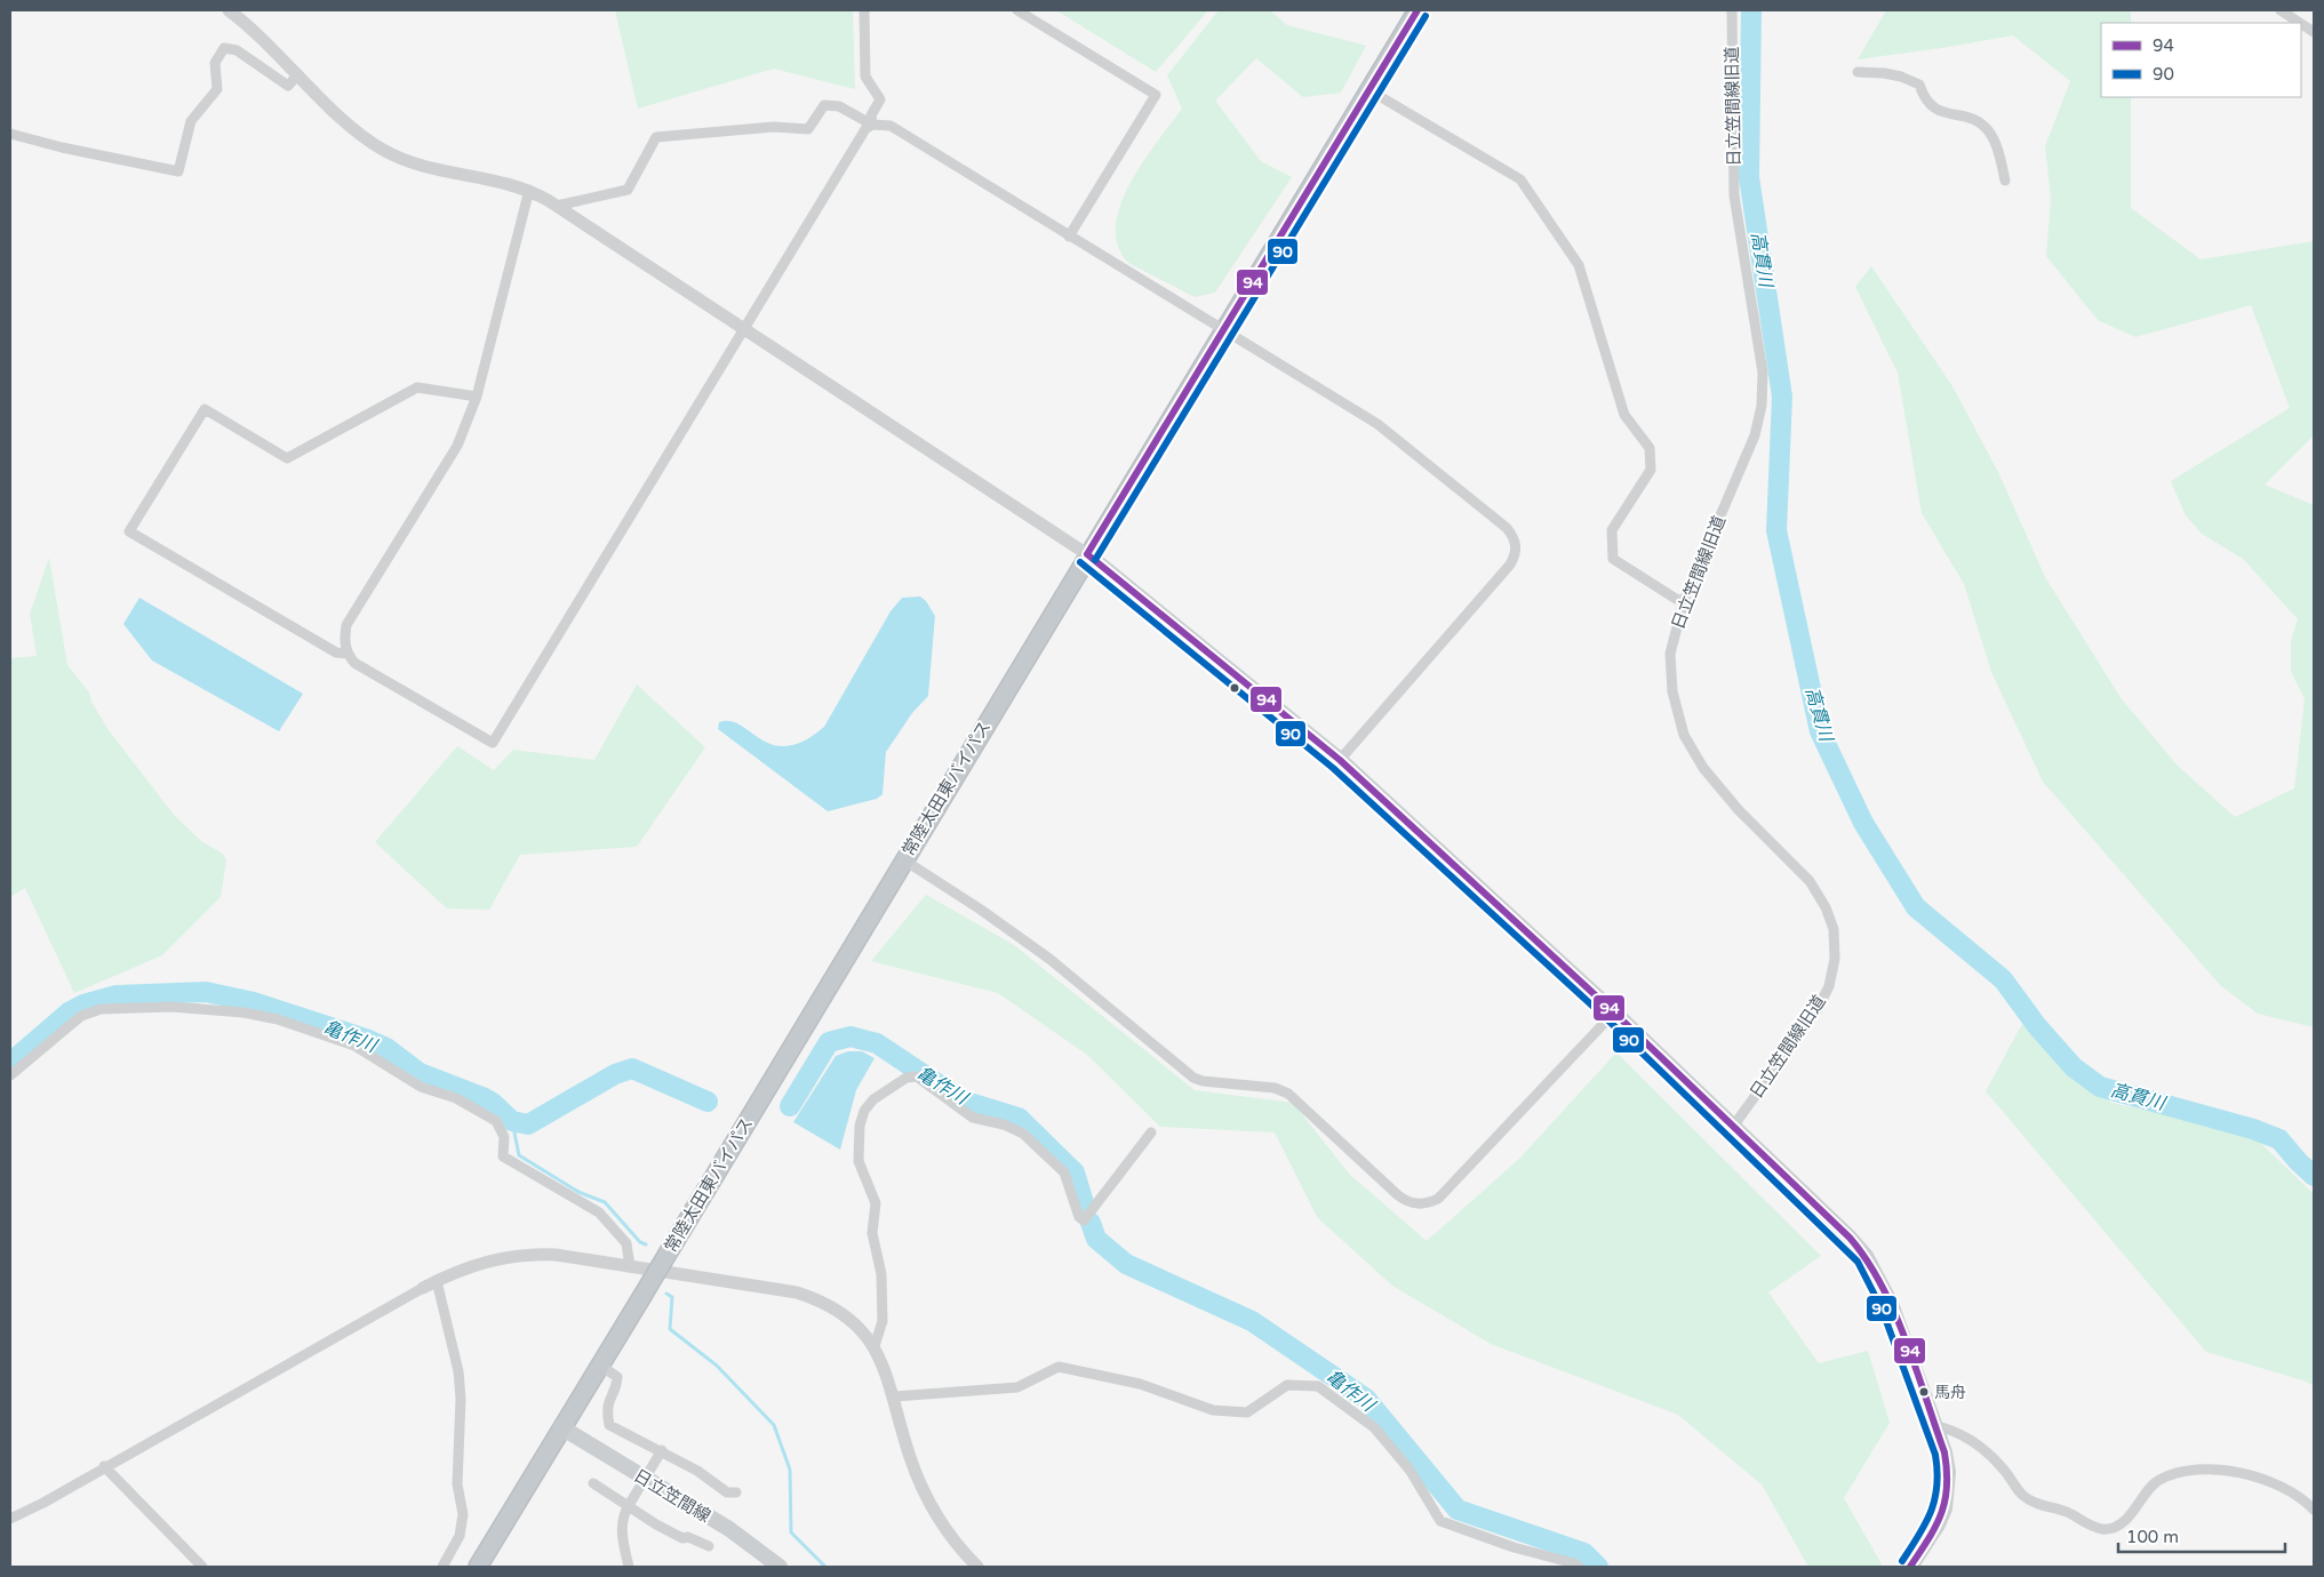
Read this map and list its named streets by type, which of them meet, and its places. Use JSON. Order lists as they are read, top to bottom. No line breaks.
{"streets":{"highway":["常陸太田東バイパス"],"main road":["日立笠間線"],"street":["日立笠間線旧道"]},"crossings":[["常陸太田東バイパス","日立笠間線"]],"water":["高貫川","亀作川"],"places":["馬舟"],"lines":["transit line 94","transit line 90"],"legend":["94","90"],"scale_bar":"100 m"}
